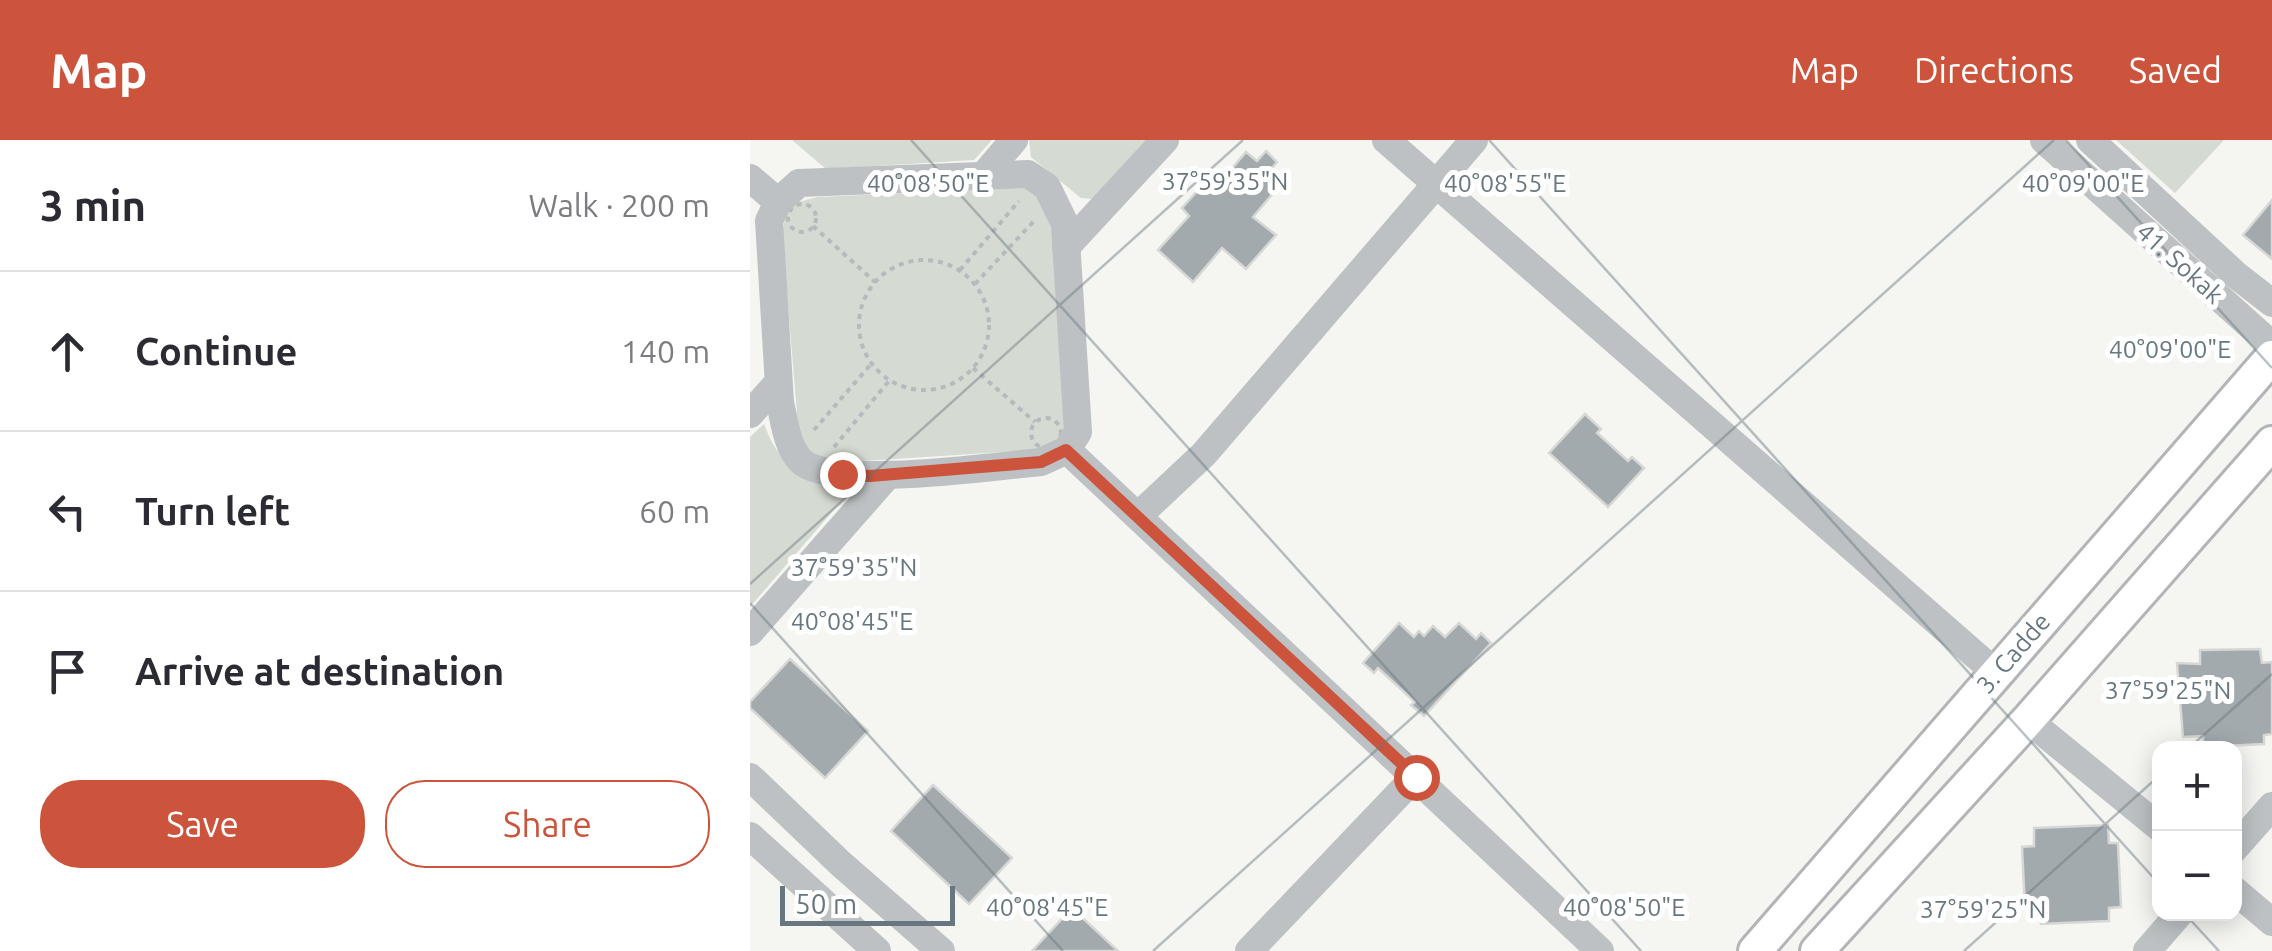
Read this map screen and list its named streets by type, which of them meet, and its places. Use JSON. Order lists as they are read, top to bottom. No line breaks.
{"streets":{"main road":["3. Cadde"],"street":["41. Sokak"]},"scale_bar":"50 m","page":{"header":"Map","nav":["Map","Directions","Saved"],"heading":["3 min","Walk · 200 m"],"list":[["Continue","140 m"],["Turn left","60 m"],"Arrive at destination"],"map_buttons":["+","−"],"buttons":["Save","Share"],"scale":"50 m"},"coordinates":["37°59'35\"N","40°08'50\"E","40°09'00\"E","40°08'55\"E","40°08'45\"E","37°59'25\"N"]}
